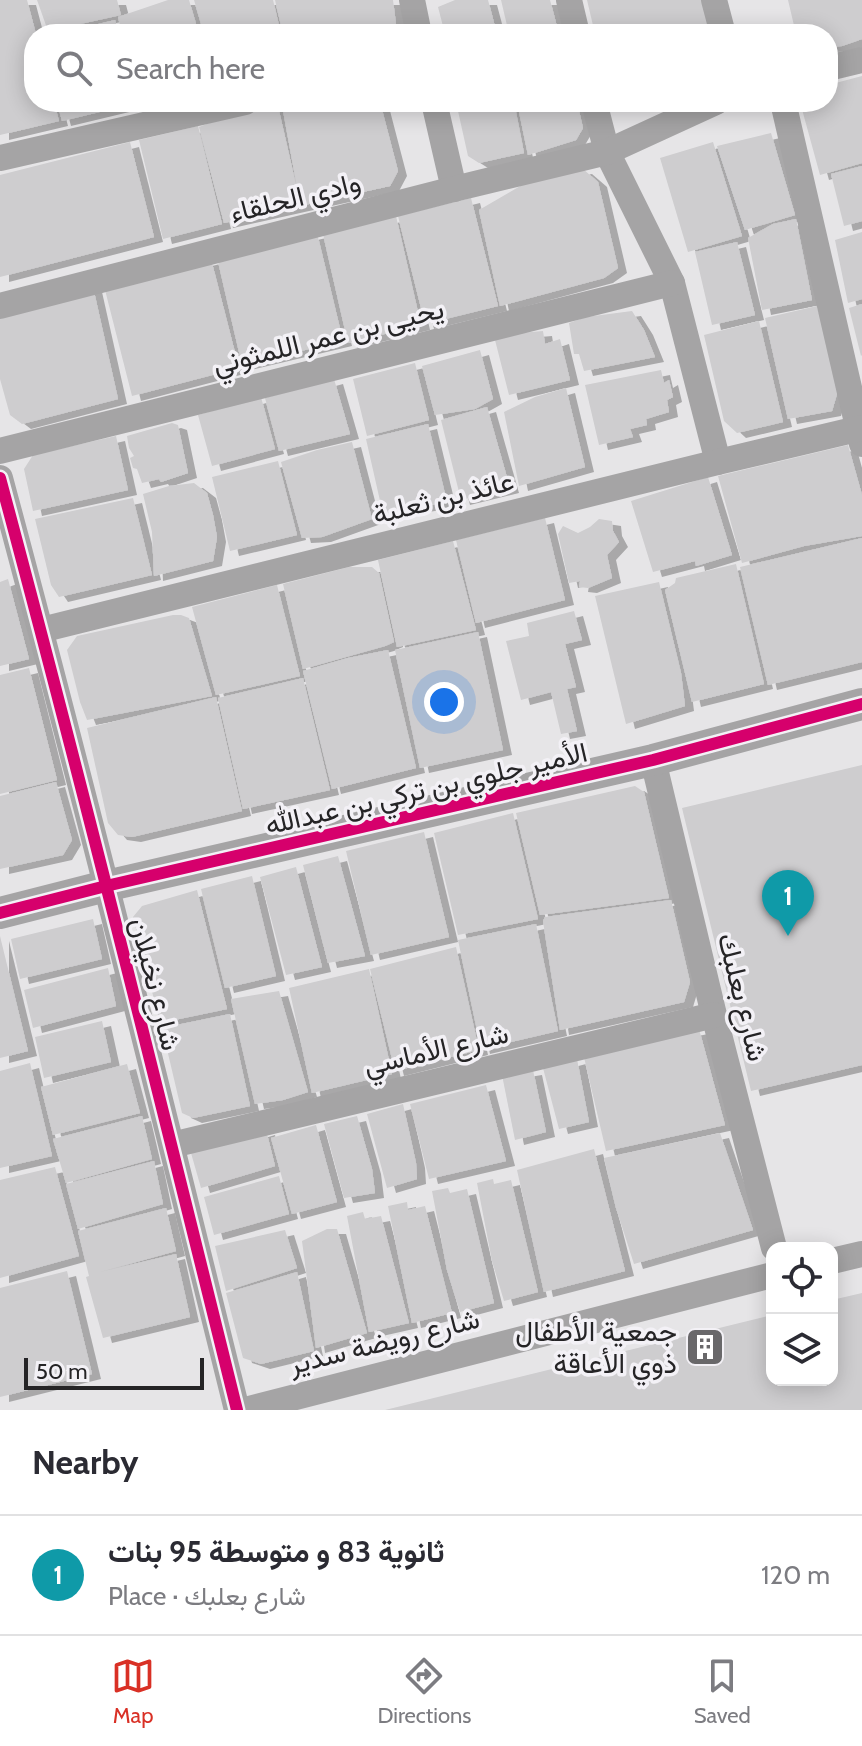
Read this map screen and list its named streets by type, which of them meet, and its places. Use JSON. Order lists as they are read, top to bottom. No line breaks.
{"streets":{"street":["وادي الحلقاء","يحيى بن عمر اللمثوني","عائذ بن ثعلبة","الأمير جلوي بن تركي بن عبدالله","شارع نخيلان","شارع بعلبك","شارع الأماسي","شارع رويضة سدير"]},"crossings":[["عائذ بن ثعلبة","شارع نخيلان"],["الأمير جلوي بن تركي بن عبدالله","شارع نخيلان"],["الأمير جلوي بن تركي بن عبدالله","شارع بعلبك"],["شارع نخيلان","شارع الأماسي"],["شارع بعلبك","شارع الأماسي"]],"places":{"building":["جمعية الأطفال ذوي الأعاقة"]},"scale_bar":"50 m","page":{"search":"Search here","pins":"1","scale":"50 m","heading":"Nearby","list":[{"mark":"1","name":"ثانوية 83 و متوسطة 95 بنات","note":"Place · شارع بعلبك","value":"120 m"}],"nav":["Map","Directions","Saved"]}}
